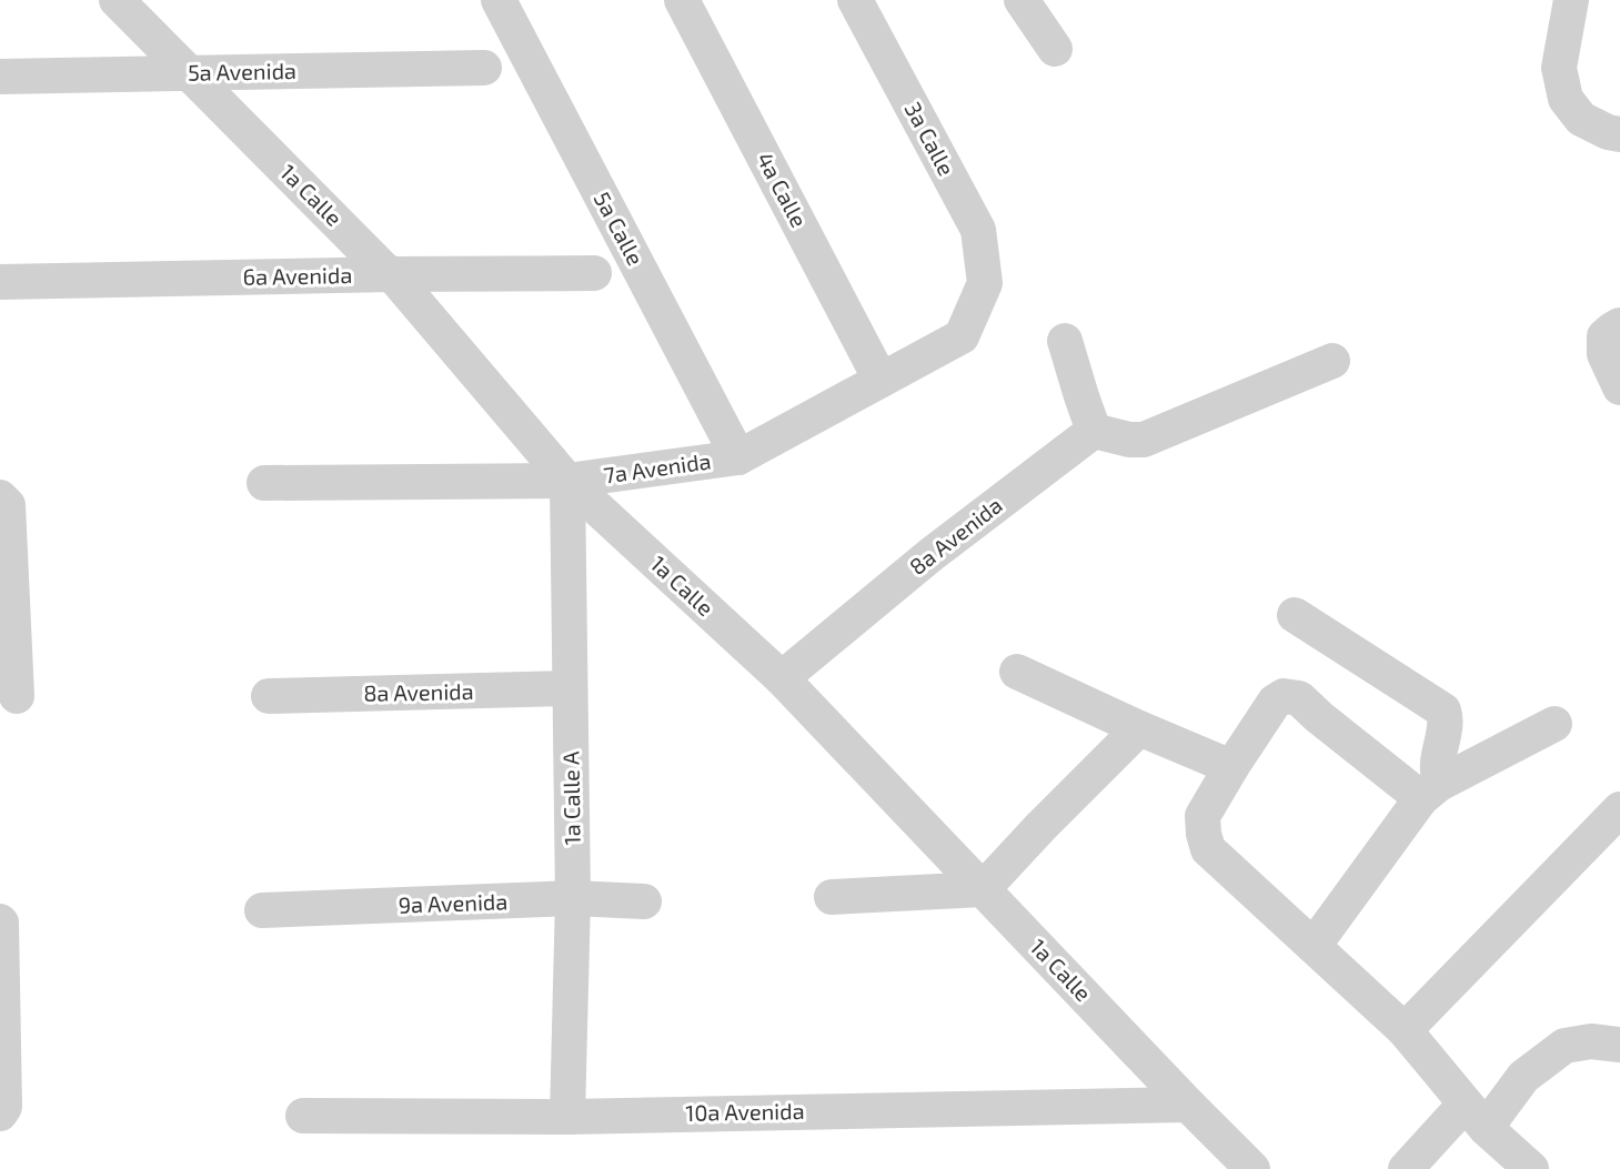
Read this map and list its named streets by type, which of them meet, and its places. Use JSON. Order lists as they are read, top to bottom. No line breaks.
{"streets":{"street":["5a Avenida","3a Calle","4a Calle","1a Calle","5a Calle","6a Avenida","7a Avenida","8a Avenida","1a Calle A","9a Avenida","10a Avenida"]},"crossings":[["5a Avenida","1a Calle"],["3a Calle","7a Avenida"],["4a Calle","7a Avenida"],["1a Calle","6a Avenida"],["1a Calle","7a Avenida"],["1a Calle","8a Avenida"],["1a Calle","1a Calle A"],["1a Calle","10a Avenida"],["5a Calle","7a Avenida"],["7a Avenida","1a Calle A"],["8a Avenida","1a Calle A"],["1a Calle A","9a Avenida"],["1a Calle A","10a Avenida"]]}
